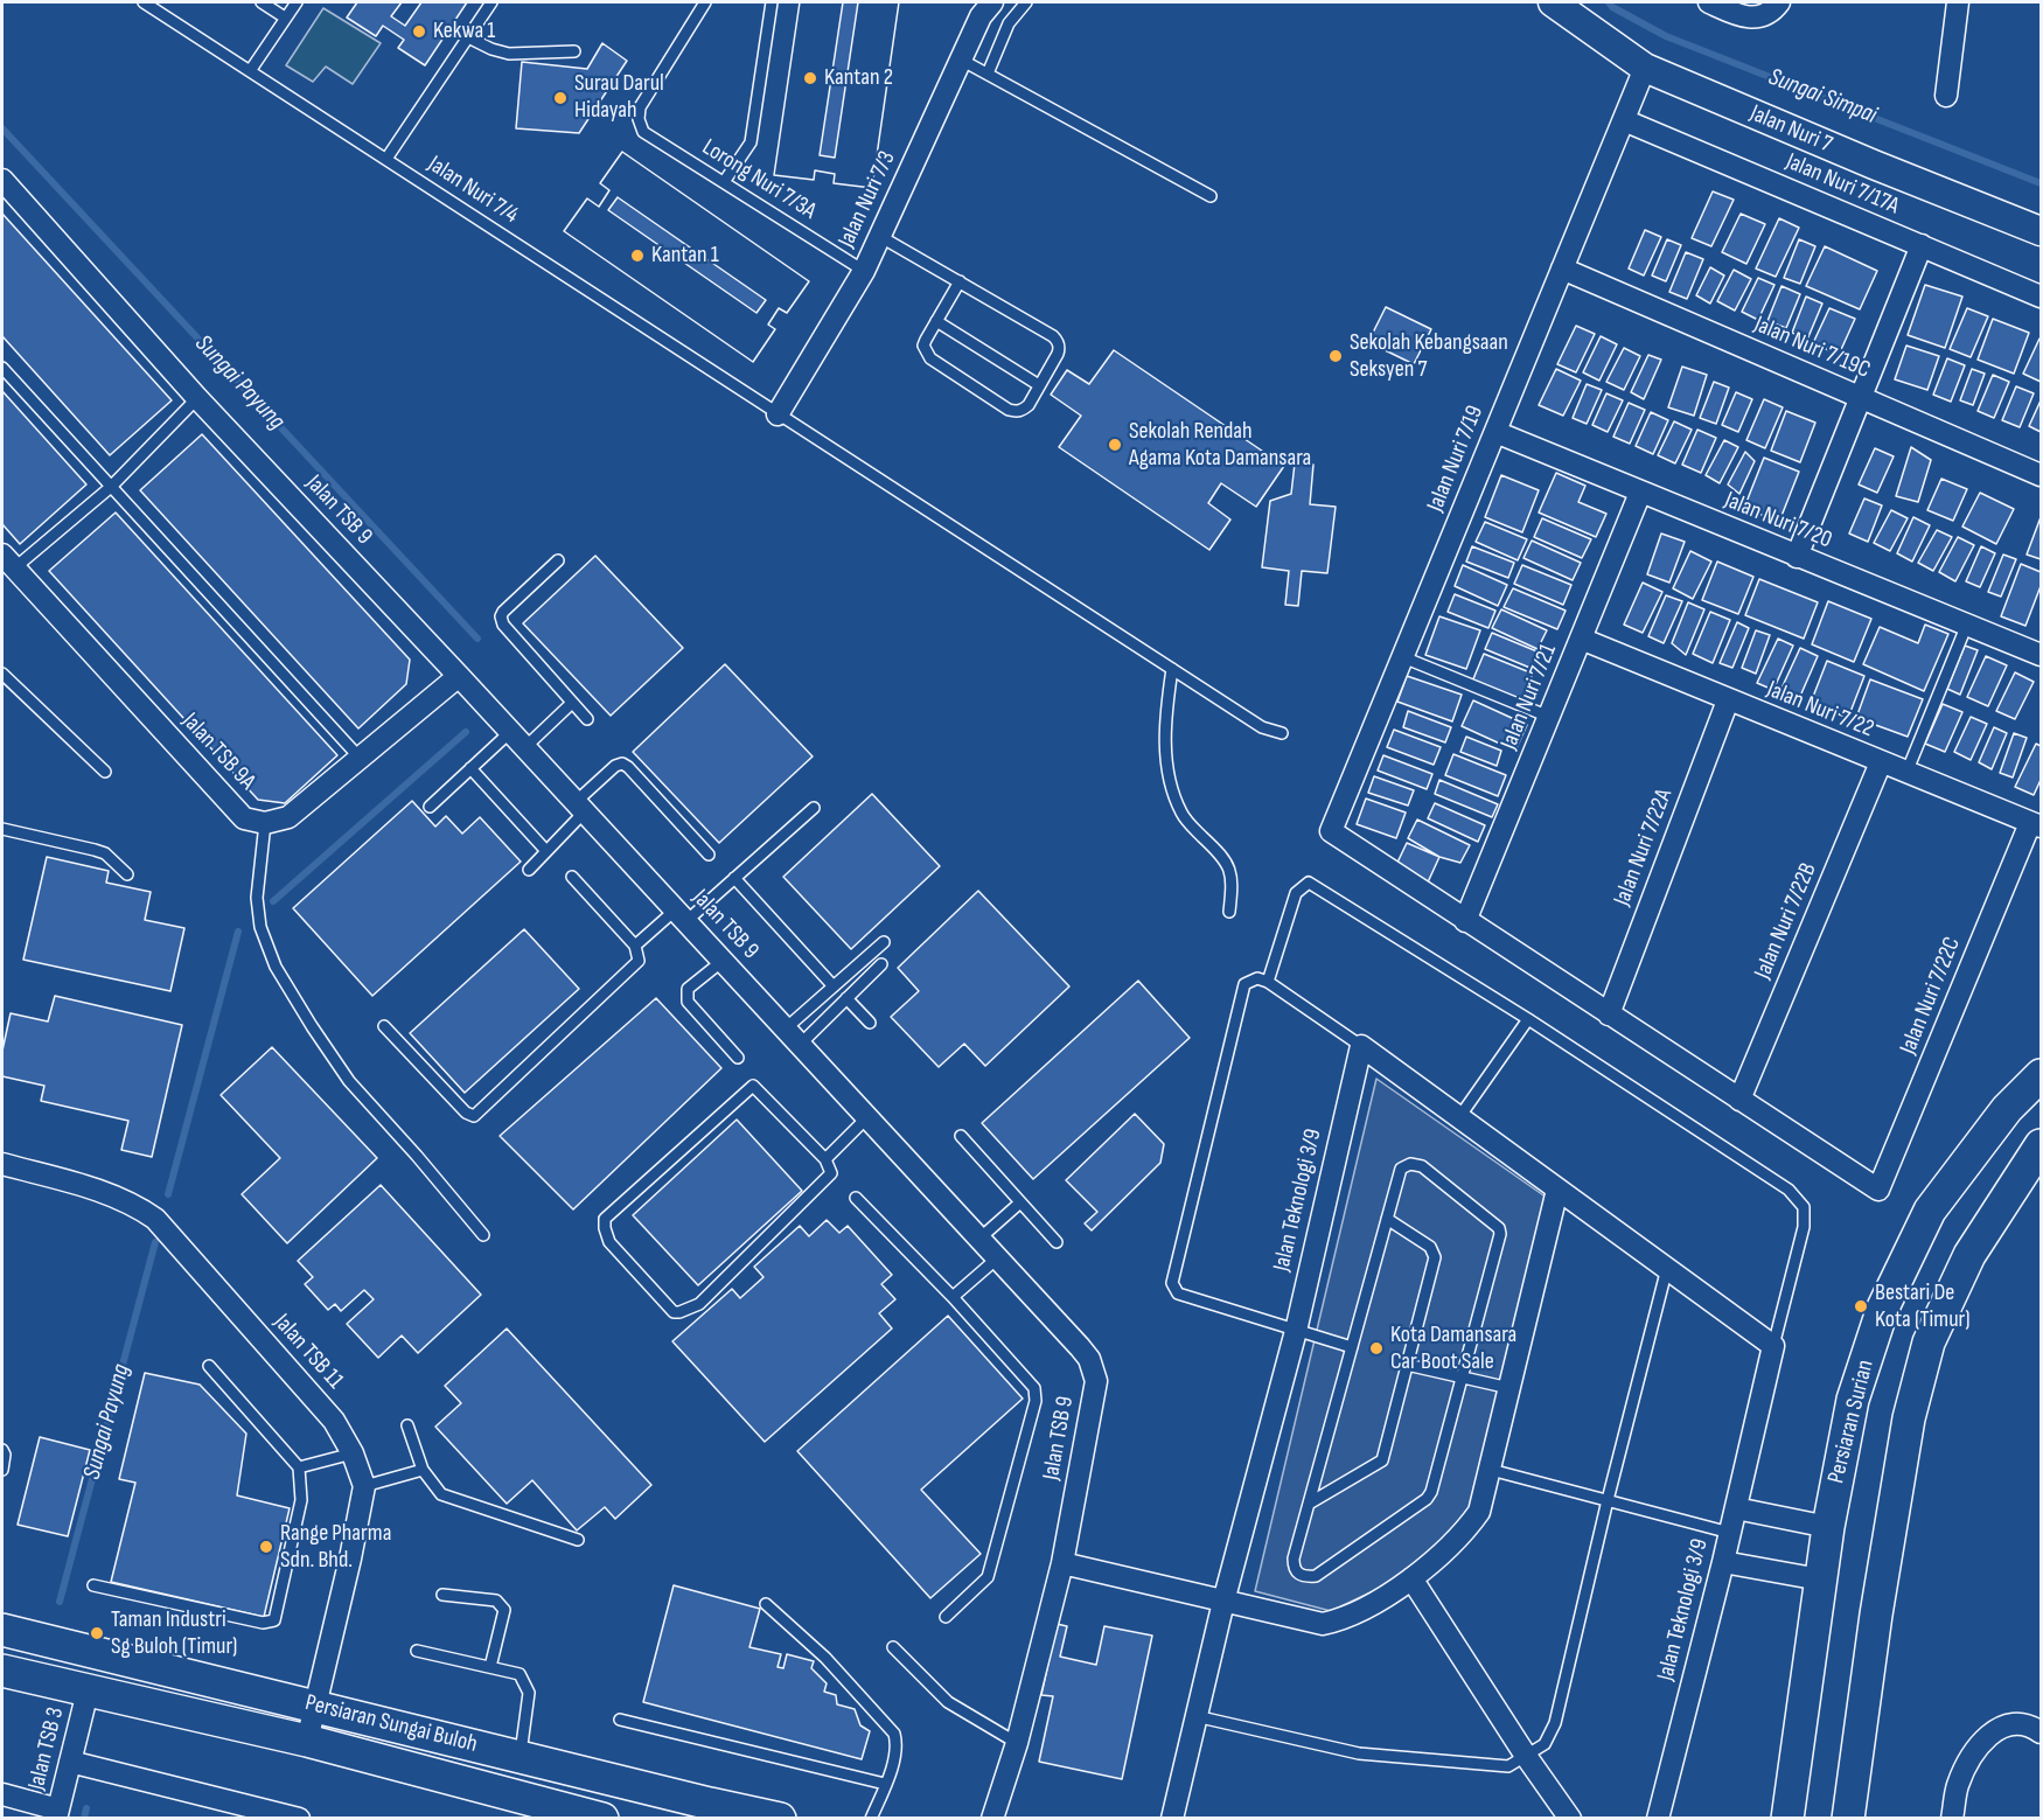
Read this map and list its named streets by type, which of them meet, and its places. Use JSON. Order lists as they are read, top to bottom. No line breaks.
{"streets":{"main road":["Persiaran Surian","Persiaran Sungai Buloh"],"street":["Jalan Nuri 7","Jalan Nuri 7/17A","Jalan Nuri 7/3","Jalan Nuri 7/19C","Jalan Nuri 7/19","Jalan TSB 9","Jalan Nuri 7/20","Jalan Nuri 7/21","Jalan Nuri 7/22","Jalan TSB 9A","Jalan Nuri 7/22A","Jalan Nuri 7/22B","Jalan Nuri 7/22C","Jalan Teknologi 3/9","Jalan TSB 11","Jalan TSB 3"],"lane":["Lorong Nuri 7/3A","Jalan Nuri 7/4"]},"crossings":[["Jalan Nuri 7","Jalan Nuri 7/19"],["Lorong Nuri 7/3A","Jalan Nuri 7/3"],["Jalan Nuri 7/17A","Jalan Nuri 7/19"],["Jalan Nuri 7/4","Jalan Nuri 7/3"],["Jalan Nuri 7/19C","Jalan Nuri 7/19"],["Jalan Nuri 7/19","Jalan Nuri 7/20"],["Jalan Nuri 7/19","Jalan Nuri 7/21"],["Jalan Nuri 7/20","Jalan Nuri 7/21"],["Jalan Nuri 7/21","Jalan Nuri 7/22"],["Jalan Nuri 7/22","Jalan Nuri 7/22A"],["Jalan Nuri 7/22","Jalan Nuri 7/22B"],["Jalan Nuri 7/22","Jalan Nuri 7/22C"],["Jalan Nuri 7/22B","Jalan Nuri 7/22C"],["Persiaran Sungai Buloh","Jalan TSB 3"]],"water":["Sungai Simpai","Sungai Payung"],"places":["Kekwa 1","Kantan 2","Surau Darul Hidayah","Kantan 1","Sekolah Kebangsaan Seksyen 7","Sekolah Rendah Agama Kota Damansara","Bestari De Kota (Timur)","Kota Damansara Car Boot Sale","Range Pharma Sdn. Bhd.","Taman Industri Sg Buloh (Timur)"]}
